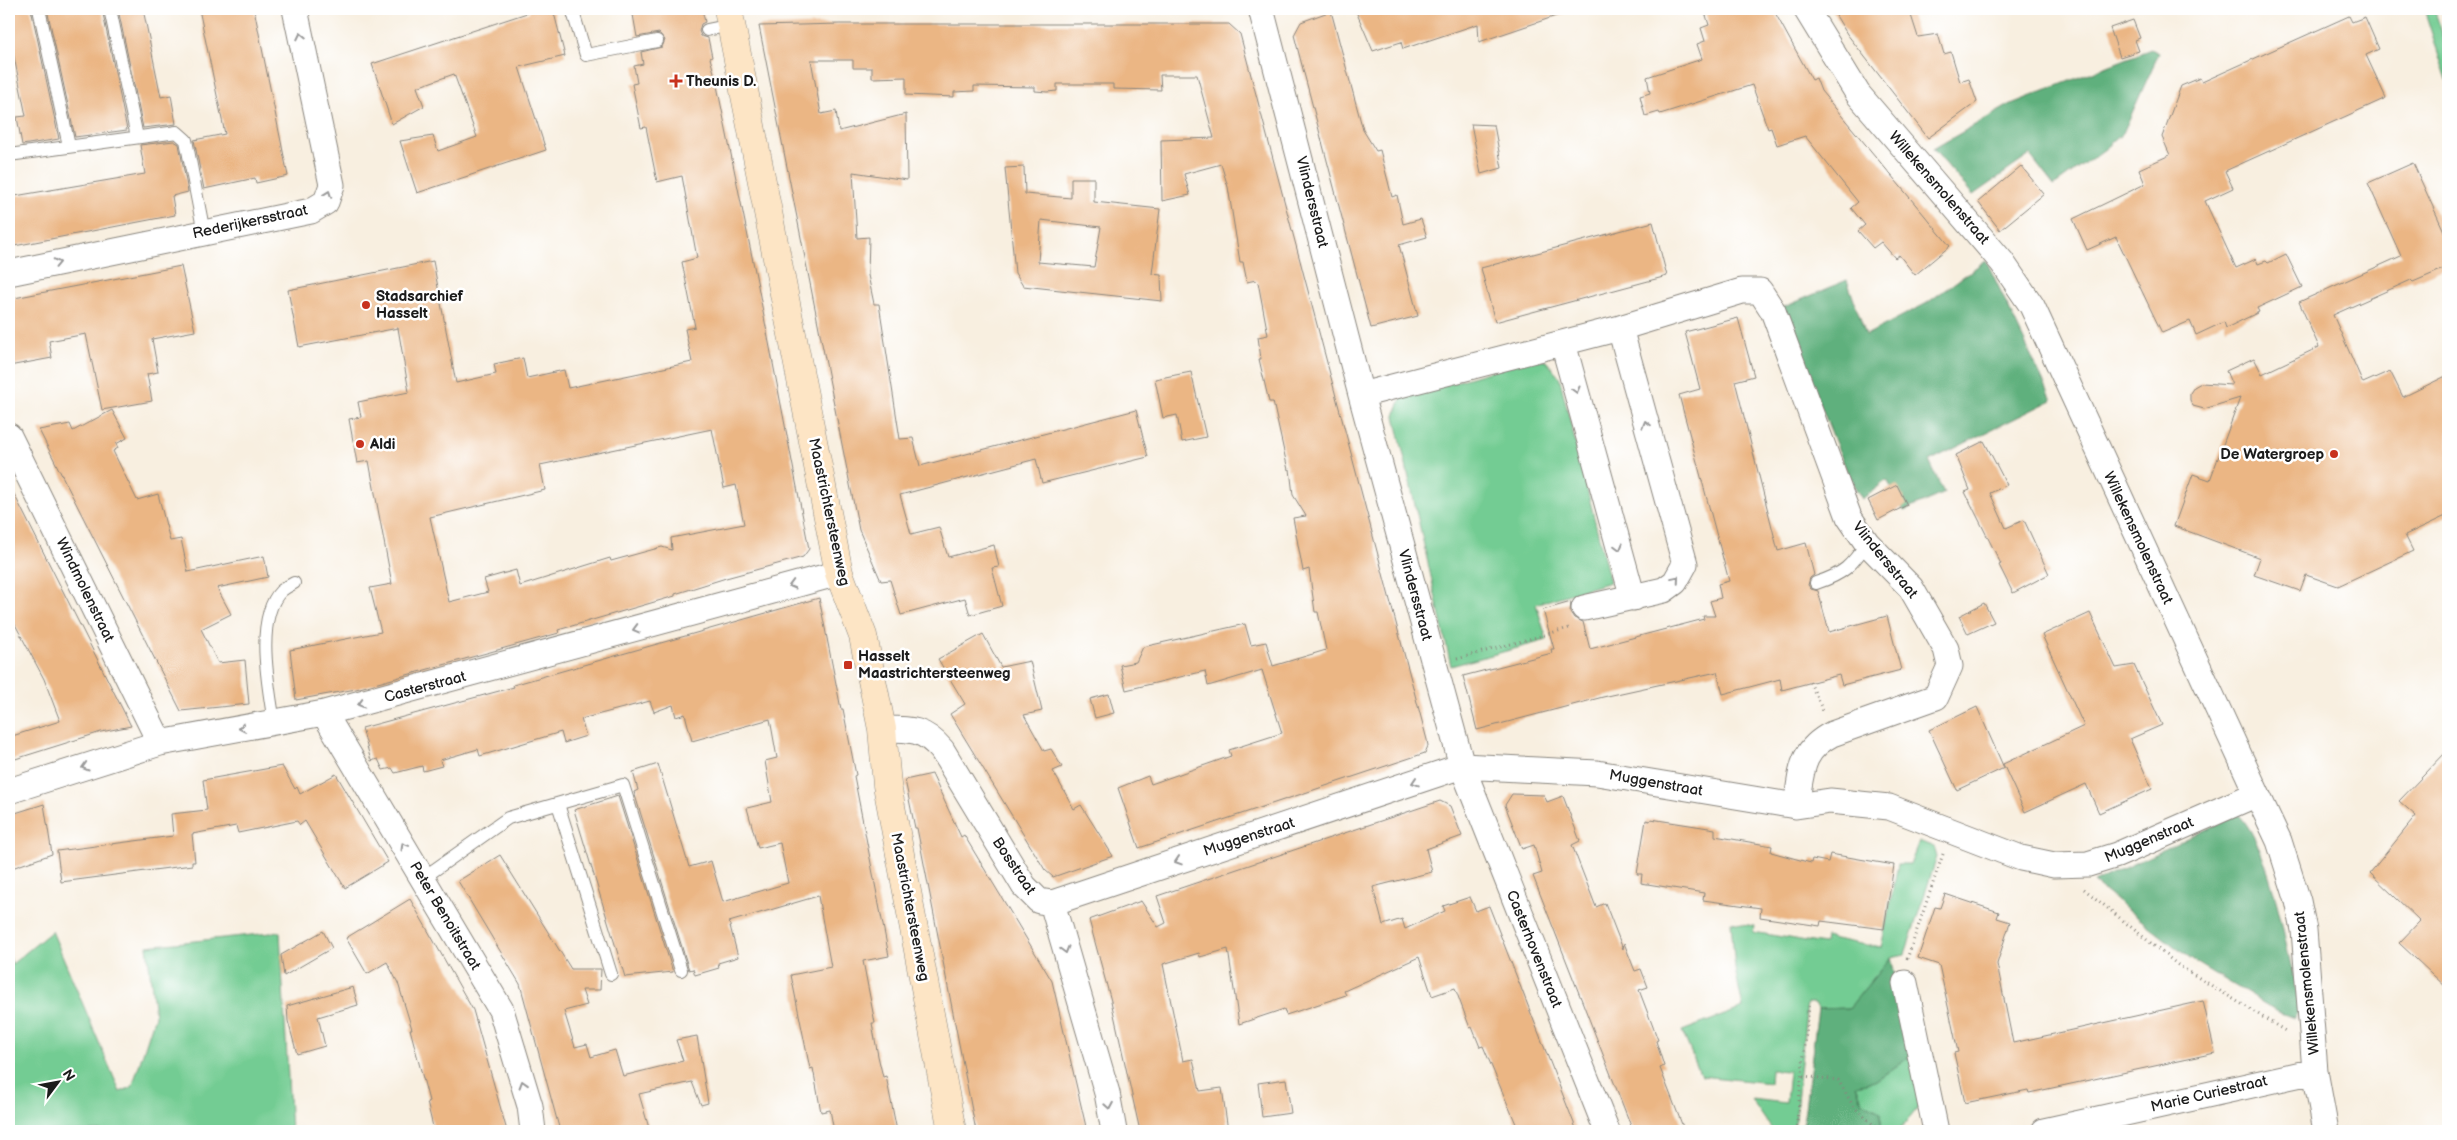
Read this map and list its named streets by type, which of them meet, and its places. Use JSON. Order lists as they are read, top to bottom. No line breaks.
{"streets":{"main road":["Maastrichtersteenweg"],"street":["Willekensmolenstraat","Vlindersstraat","Rederijkersstraat","Windmolenstraat","Casterstraat","Muggenstraat","Bosstraat","Peter Benoitstraat","Casterhovenstraat","Marie Curiestraat"]},"crossings":[["Willekensmolenstraat","Muggenstraat"],["Willekensmolenstraat","Marie Curiestraat"],["Vlindersstraat","Muggenstraat"],["Vlindersstraat","Casterhovenstraat"],["Maastrichtersteenweg","Casterstraat"],["Maastrichtersteenweg","Bosstraat"],["Windmolenstraat","Casterstraat"],["Casterstraat","Peter Benoitstraat"],["Muggenstraat","Bosstraat"],["Muggenstraat","Casterhovenstraat"]],"one_way":["Casterstraat","Bosstraat","Peter Benoitstraat"],"places":{"health":["Theunis D."],"other":["Stadsarchief Hasselt","Aldi","De Watergroep"],"transit":["Hasselt Maastrichtersteenweg"]},"north":"top right"}
